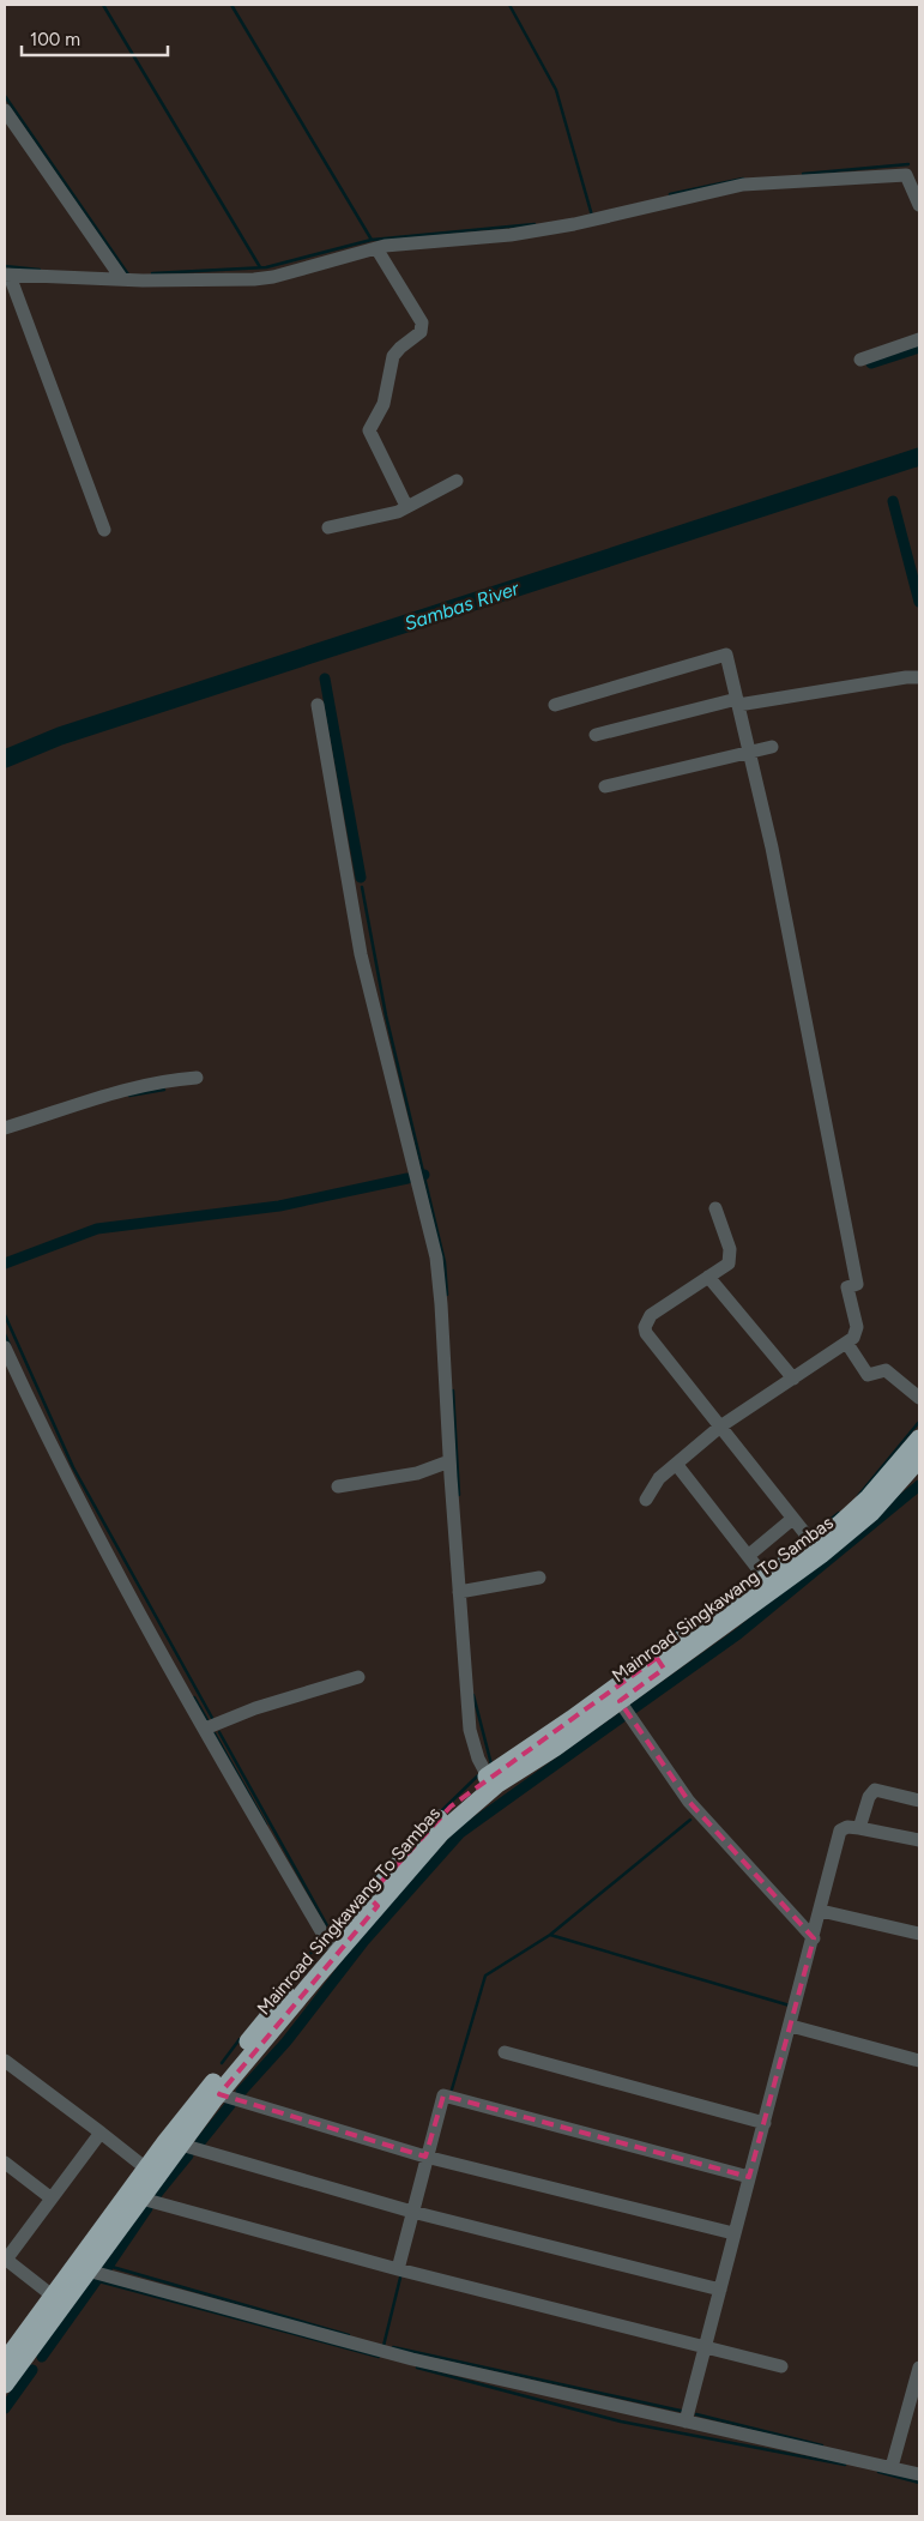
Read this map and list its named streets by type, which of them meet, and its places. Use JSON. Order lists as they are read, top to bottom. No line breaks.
{"streets":{"highway":["Mainroad Singkawang To Sambas"]},"water":["Sambas River"],"scale_bar":"100 m"}
